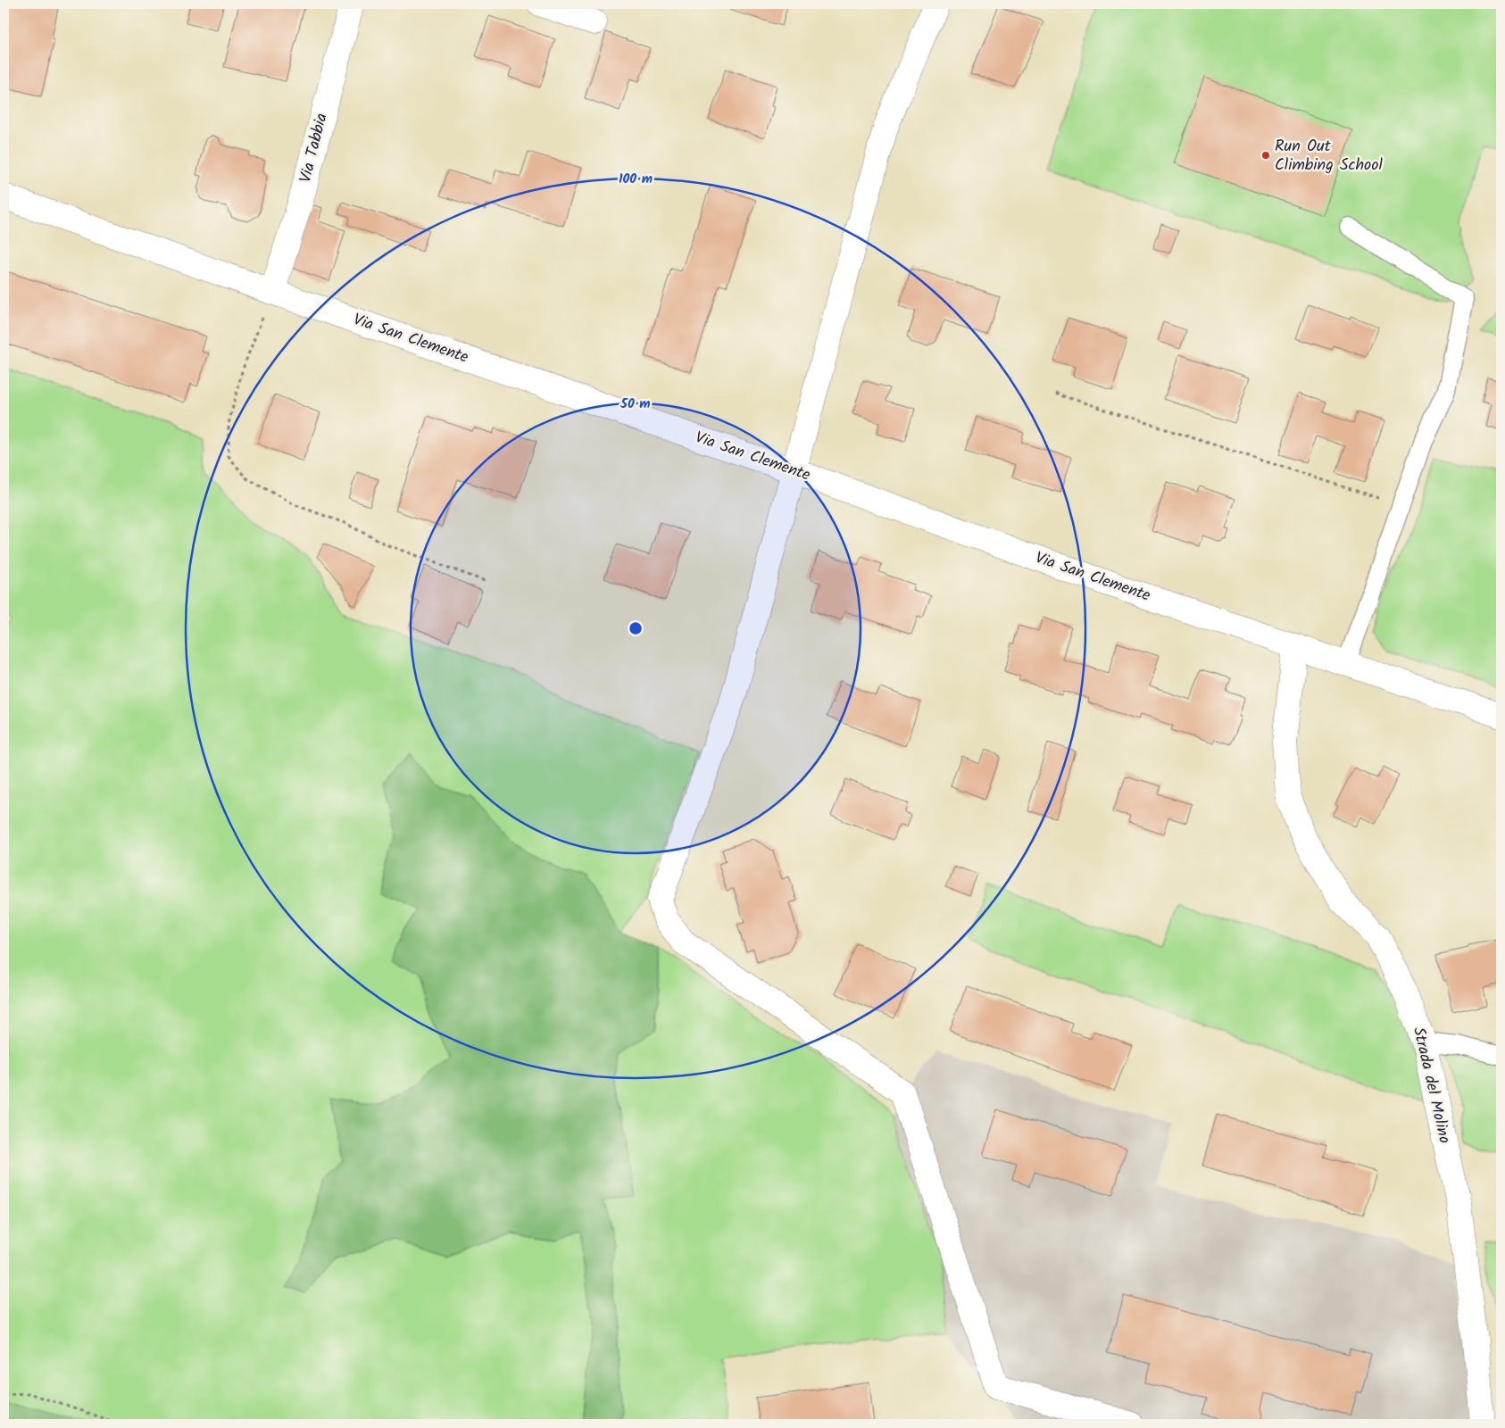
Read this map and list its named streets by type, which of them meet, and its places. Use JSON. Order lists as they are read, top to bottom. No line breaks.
{"streets":{"street":["Via Tabbia","Via San Clemente","Strada del Molino"]},"crossings":[["Via Tabbia","Via San Clemente"],["Via San Clemente","Strada del Molino"]],"places":["Run Out Climbing School"],"rings":["100 m","50 m"]}
